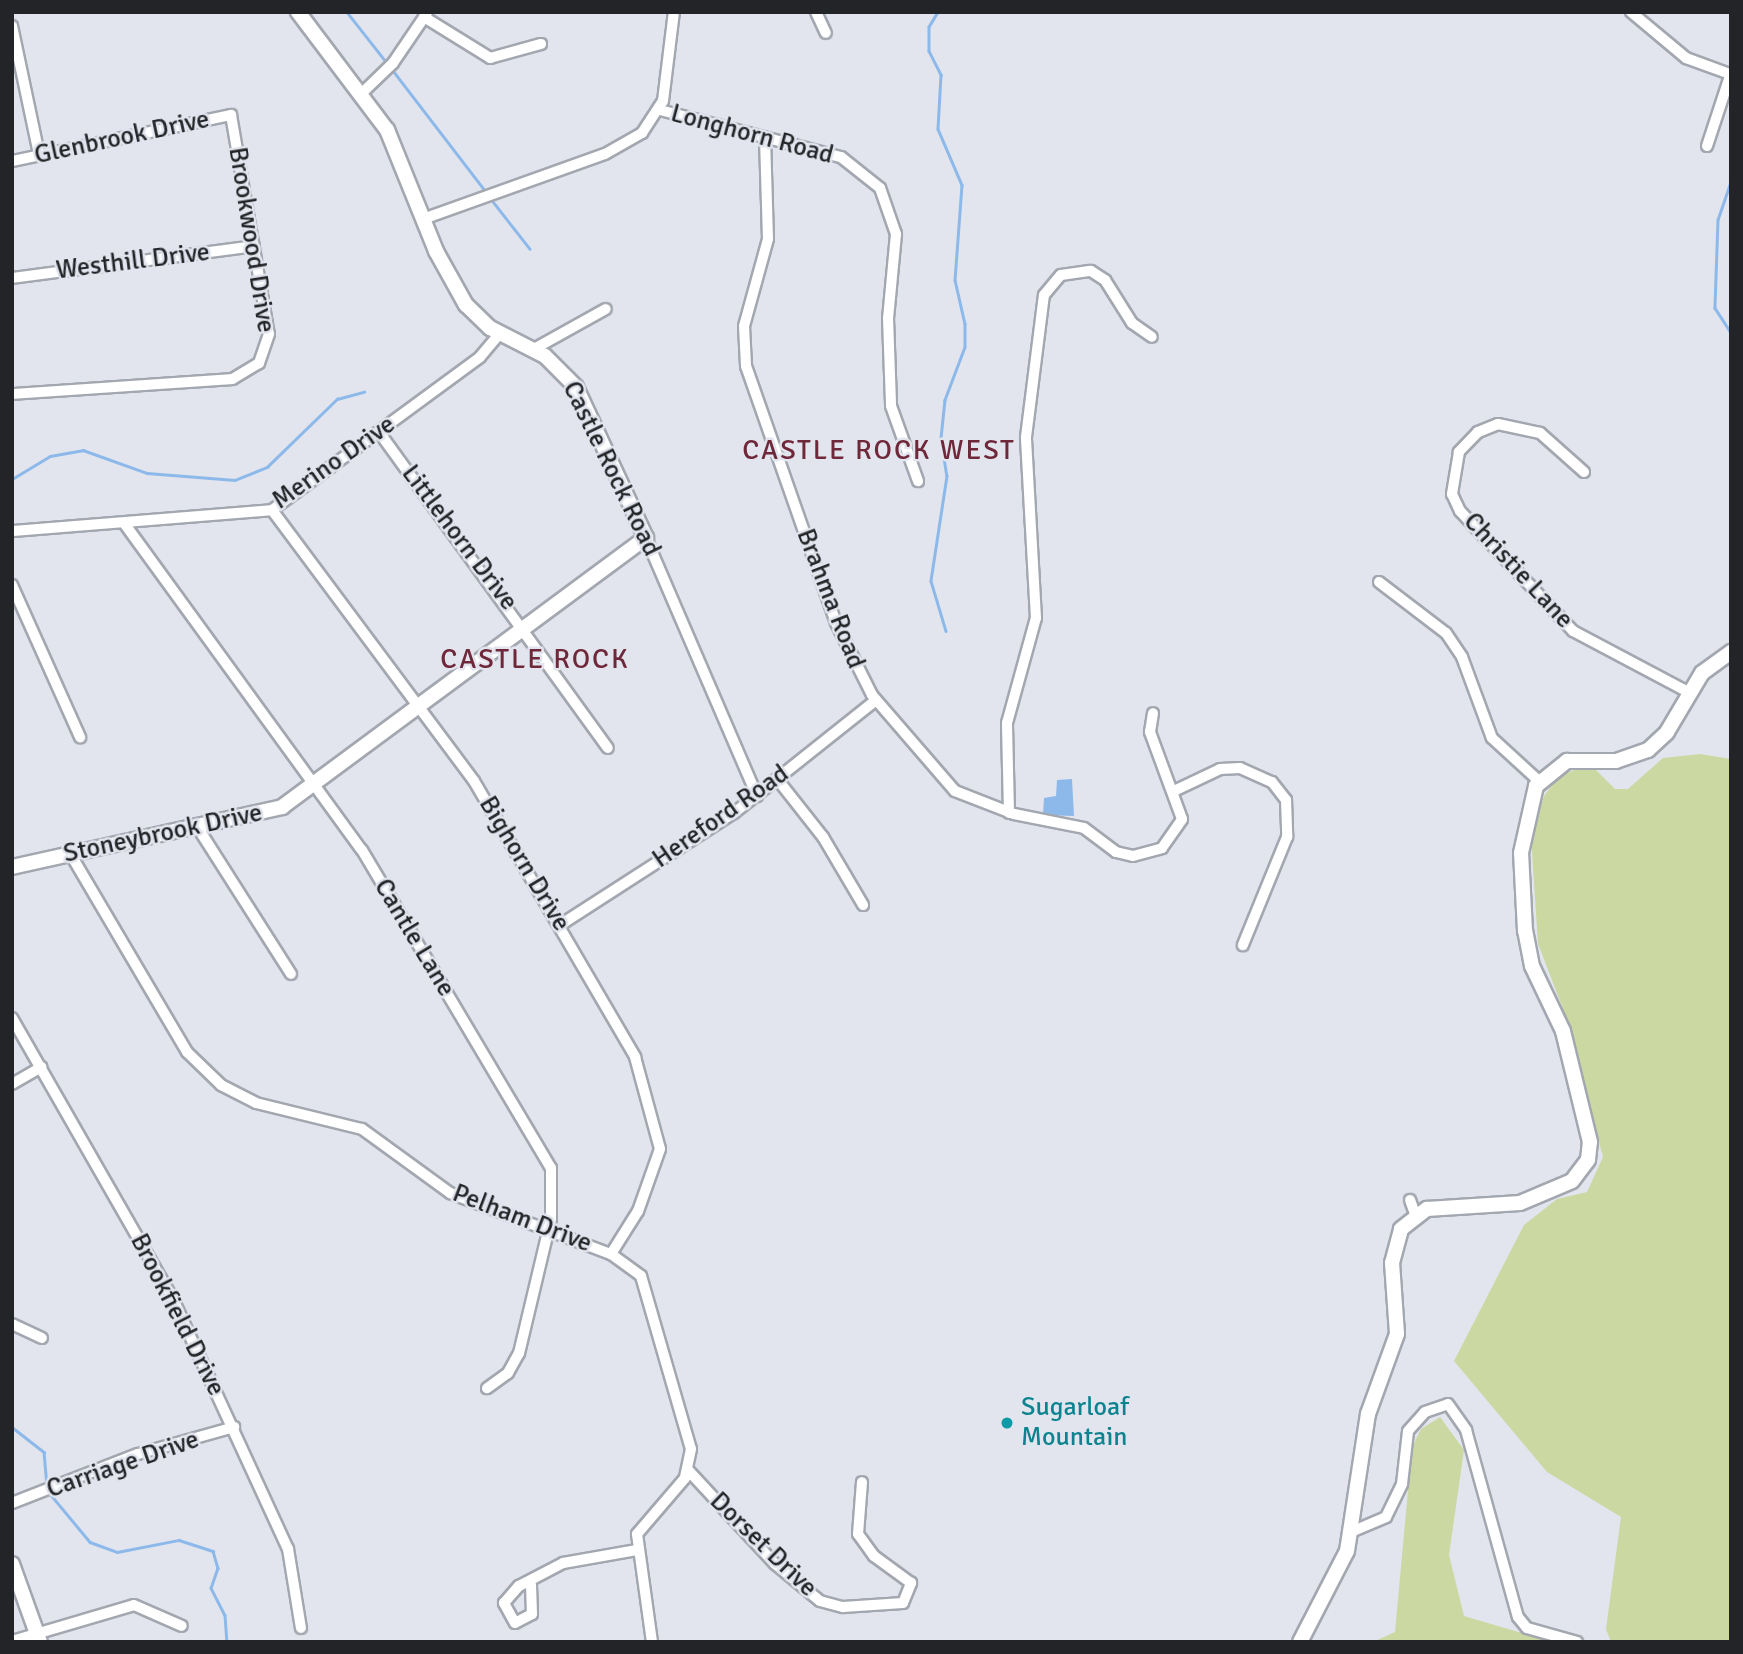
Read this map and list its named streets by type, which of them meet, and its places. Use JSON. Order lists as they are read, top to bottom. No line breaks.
{"streets":{"street":["Longhorn Road","Glenbrook Drive","Brookwood Drive","Westhill Drive","Merino Drive","Castle Rock Road","Littlehorn Drive","Christie Lane","Brahma Road","Hereford Road","Stoneybrook Drive","Bighorn Drive","Cantle Lane","Pelham Drive","Brookfield Drive","Carriage Drive","Dorset Drive"]},"crossings":[["Longhorn Road","Castle Rock Road"],["Longhorn Road","Brahma Road"],["Glenbrook Drive","Brookwood Drive"],["Brookwood Drive","Westhill Drive"],["Merino Drive","Castle Rock Road"],["Merino Drive","Littlehorn Drive"],["Merino Drive","Bighorn Drive"],["Merino Drive","Cantle Lane"],["Castle Rock Road","Hereford Road"],["Castle Rock Road","Stoneybrook Drive"],["Littlehorn Drive","Stoneybrook Drive"],["Brahma Road","Hereford Road"],["Hereford Road","Bighorn Drive"],["Stoneybrook Drive","Bighorn Drive"],["Stoneybrook Drive","Cantle Lane"],["Stoneybrook Drive","Pelham Drive"],["Bighorn Drive","Pelham Drive"],["Cantle Lane","Pelham Drive"],["Pelham Drive","Dorset Drive"],["Brookfield Drive","Carriage Drive"]],"districts":["CASTLE ROCK WEST","CASTLE ROCK"],"places":["Sugarloaf Mountain"]}
